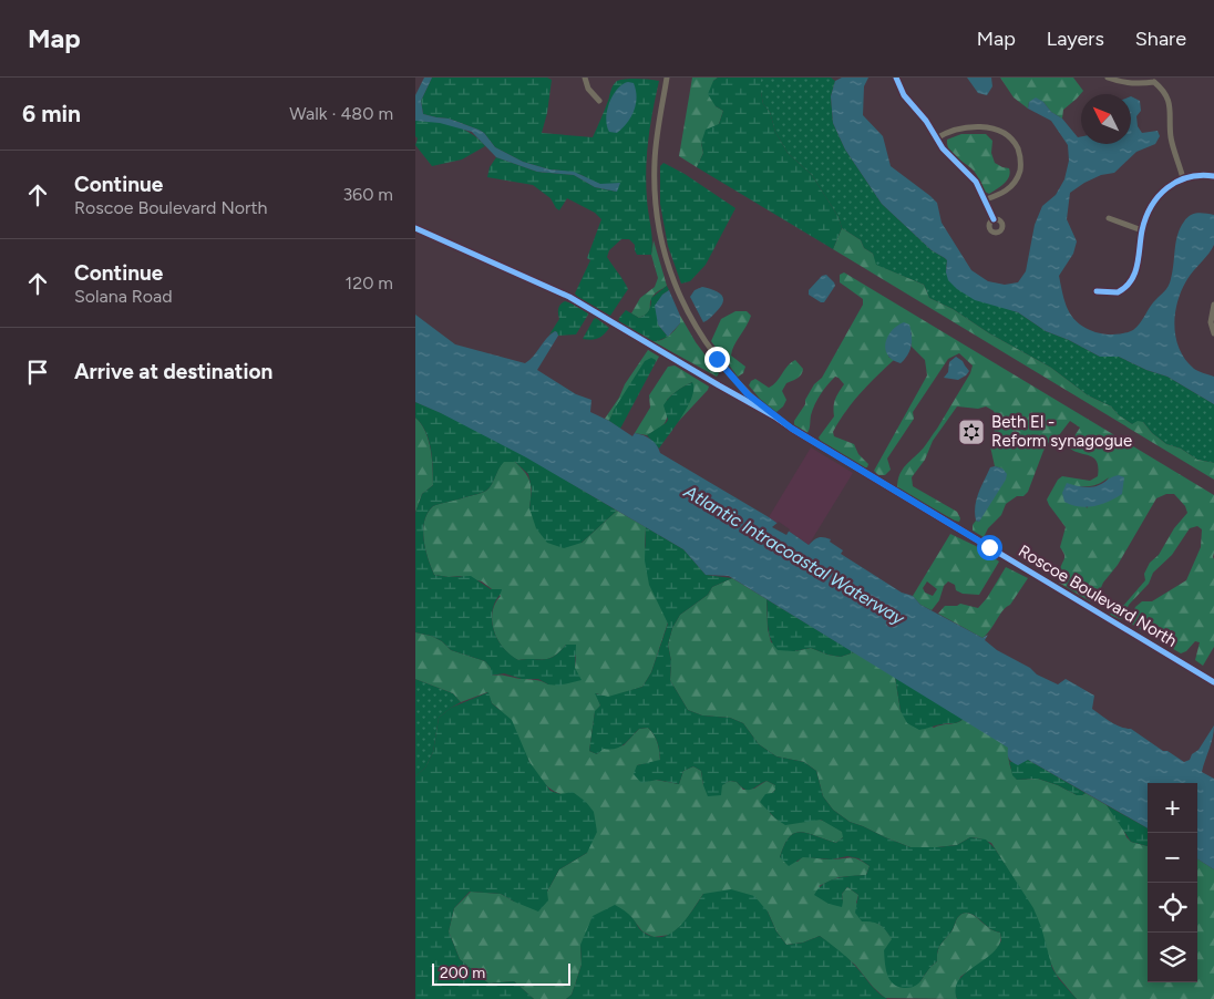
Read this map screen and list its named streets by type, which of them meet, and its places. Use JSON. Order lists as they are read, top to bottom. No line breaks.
{"streets":{"street":["Roscoe Boulevard North"]},"water":["Atlantic Intracoastal Waterway"],"places":{"synagogue":["Beth El - Reform synagogue"]},"scale_bar":"200 m","north":"top left","page":{"header":"Map","nav":["Map","Layers","Share"],"heading":["6 min","Walk · 480 m"],"list":[["Continue","Roscoe Boulevard North","360 m"],["Continue","Solana Road","120 m"],"Arrive at destination"],"map_buttons":["+","−"],"scale":"200 m"}}
